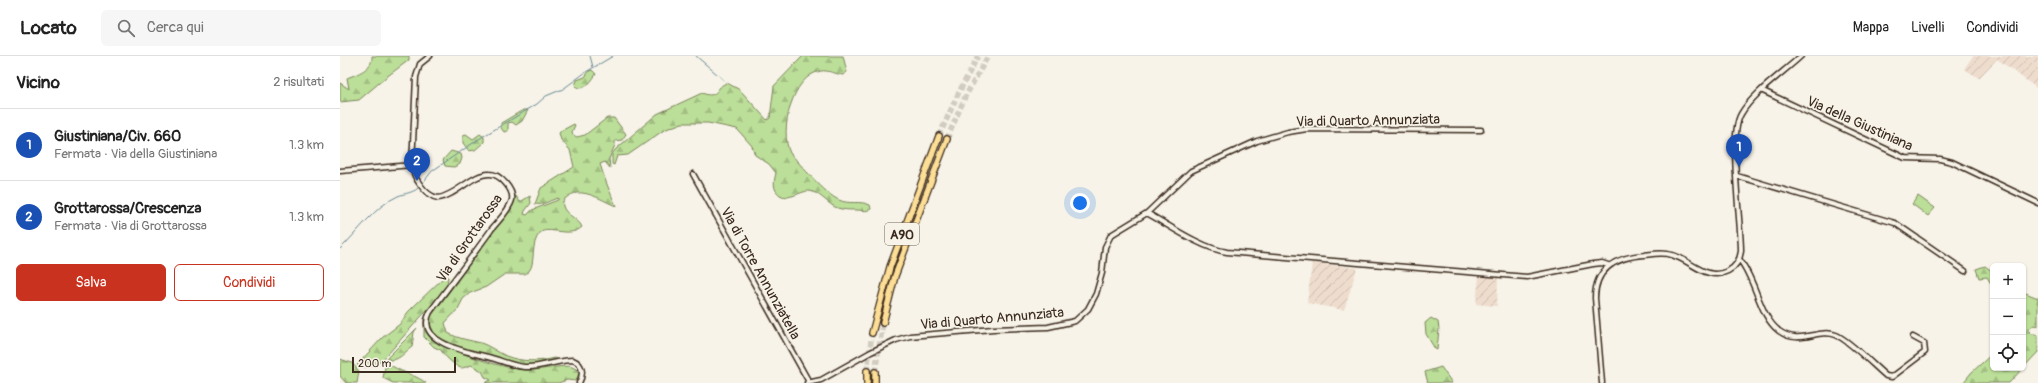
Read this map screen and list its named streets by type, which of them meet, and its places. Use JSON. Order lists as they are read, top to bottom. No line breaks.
{"streets":{"highway":["A90"],"street":["Via di Quarto Annunziata","Via della Giustiniana","Via di Grottarossa","Via di Torre Annunziatella"]},"crossings":[["Via di Quarto Annunziata","Via di Torre Annunziatella"]],"scale_bar":"200 m","page":{"header":"Locato","search":"Cerca qui","nav":["Mappa","Livelli","Condividi"],"heading":["Vicino","2 risultati"],"list":[{"mark":"1","name":"Giustiniana/Civ. 660","note":"Fermata · Via della Giustiniana","value":"1.3 km"},{"mark":"2","name":"Grottarossa/Crescenza","note":"Fermata · Via di Grottarossa","value":"1.3 km"}],"pins":["1","2"],"buttons":["Salva","Condividi"],"map_buttons":["+","−"],"scale":"200 m"}}
